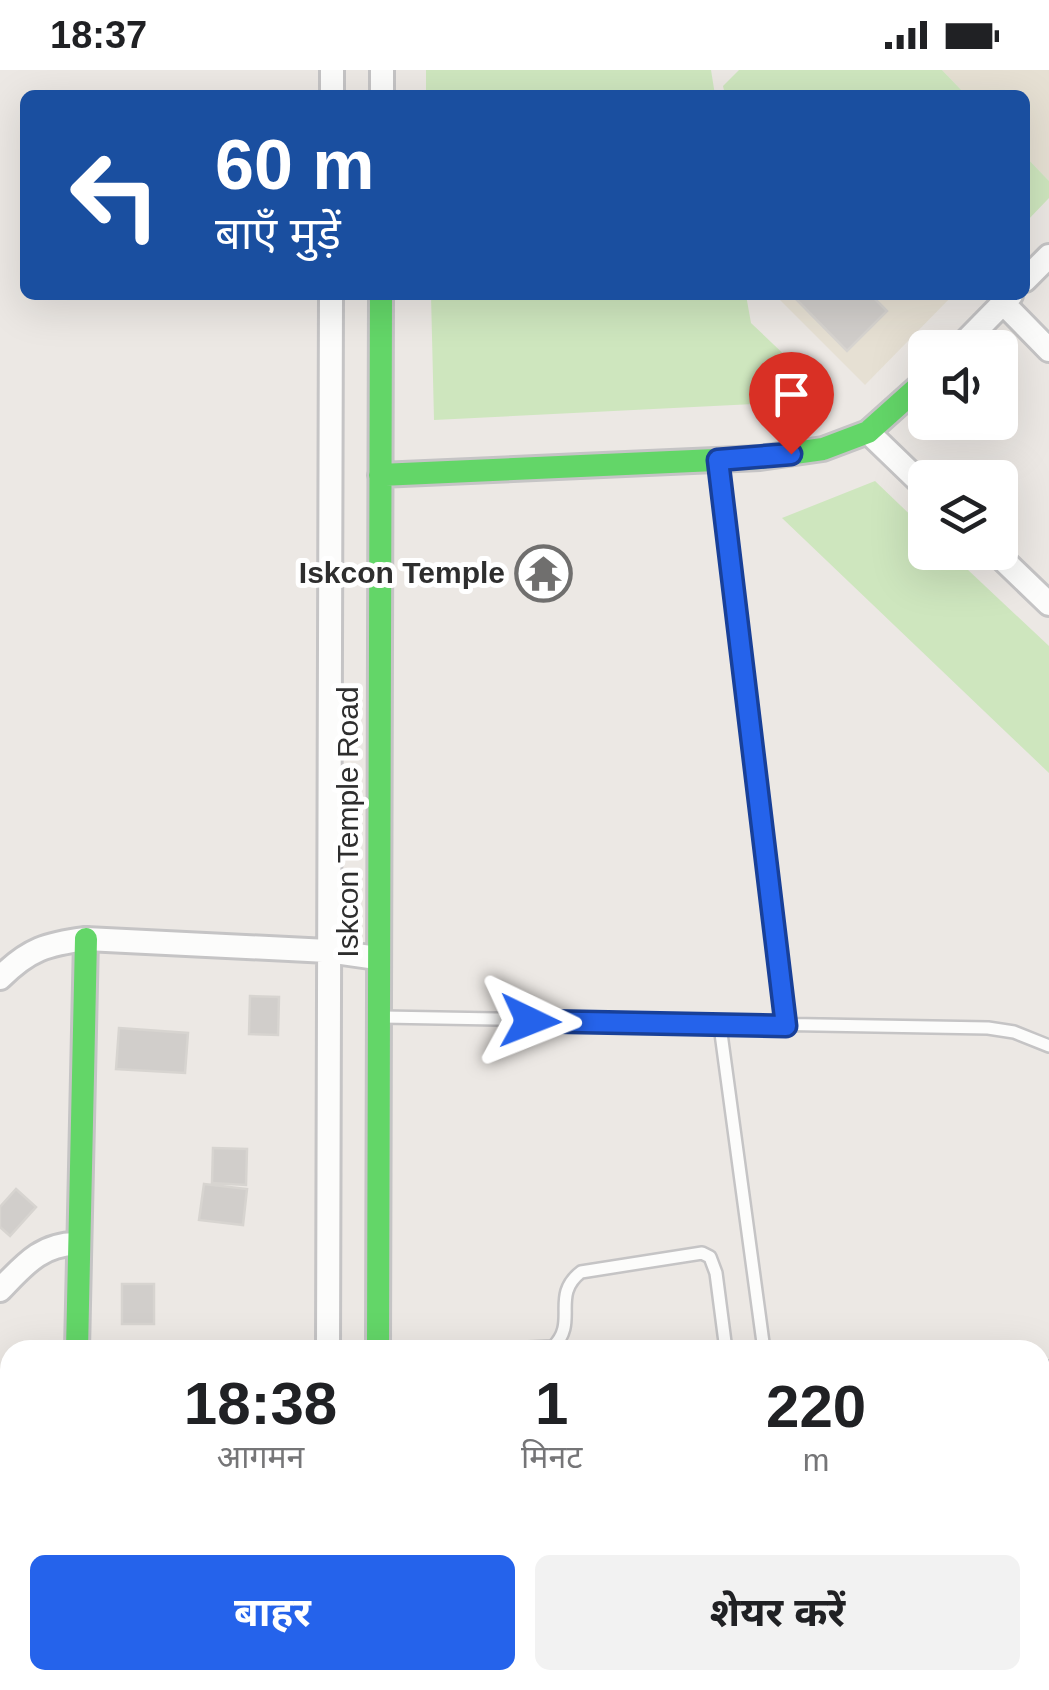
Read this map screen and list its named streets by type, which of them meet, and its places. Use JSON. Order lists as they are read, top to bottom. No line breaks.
{"streets":{"street":["Iskcon Temple Road"]},"places":{"temple":["Iskcon Temple"]},"page":{"status":"18:37","turn":["60 m","बाएँ मुड़ें"],"eta":["18:38","आगमन","1","मिनट","220","m"],"buttons":["बाहर","शेयर करें"]}}
